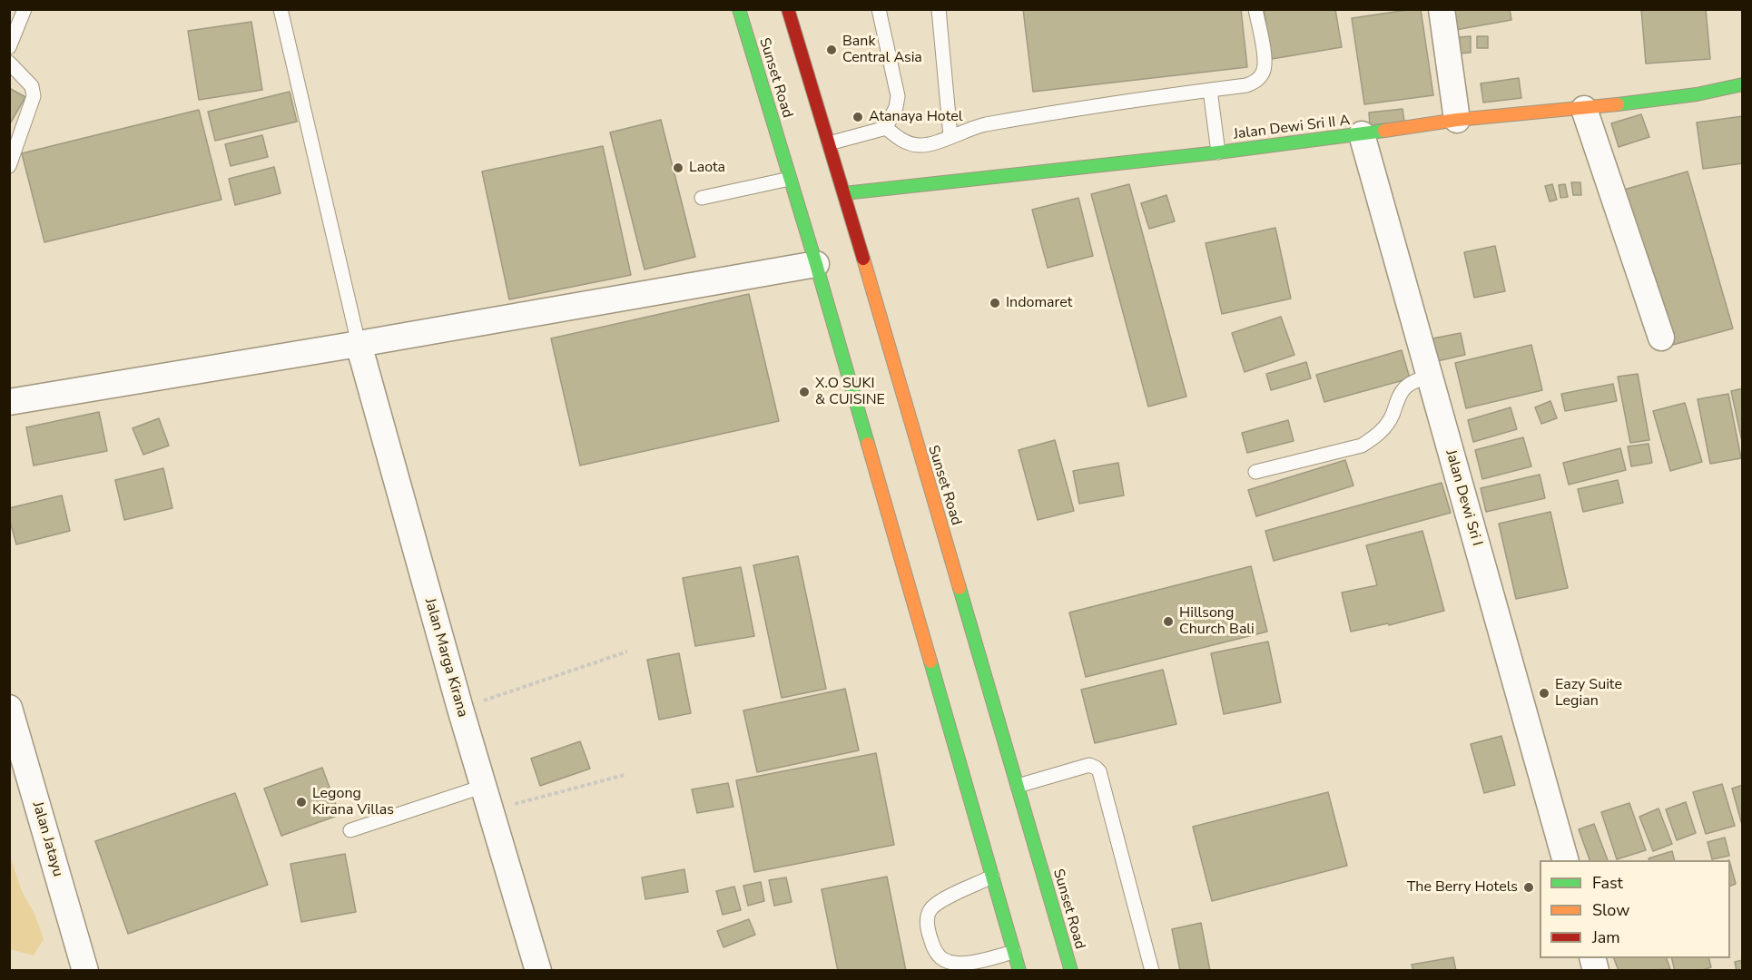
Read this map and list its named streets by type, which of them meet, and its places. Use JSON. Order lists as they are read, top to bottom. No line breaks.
{"streets":{"main road":["Sunset Road","Jalan Dewi Sri II A"],"street":["Jalan Dewi Sri I","Jalan Marga Kirana","Jalan Jatayu"]},"crossings":[["Sunset Road","Jalan Dewi Sri II A"],["Jalan Dewi Sri II A","Jalan Dewi Sri I"]],"places":["Bank Central Asia","Atanaya Hotel","Laota","Indomaret","X.O SUKI & CUISINE","Hillsong Church Bali","Eazy Suite Legian","Legong Kirana Villas","The Berry Hotels"],"legend":["Fast","Slow","Jam"]}
